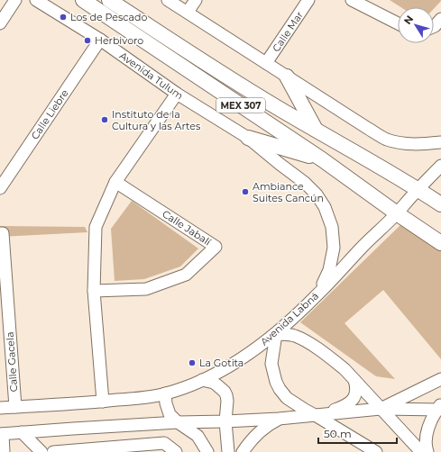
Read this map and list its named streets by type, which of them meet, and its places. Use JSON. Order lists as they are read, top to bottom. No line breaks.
{"streets":{"main road":["MEX 307"],"street":["Calle Mar","Avenida Tulum","Calle Liebre","Calle Jabalí","Avenida Labná","Calle Gacela"]},"crossings":[["Avenida Tulum","Calle Liebre"],["Avenida Tulum","Avenida Labná"],["MEX 307","Avenida Labná"],["Avenida Labná","Calle Gacela"]],"places":["Los de Pescado","Herbivoro","Instituto de la Cultura y las Artes","Ambiance Suites Cancún","La Gotita"],"scale_bar":"50 m","north":"top left"}
